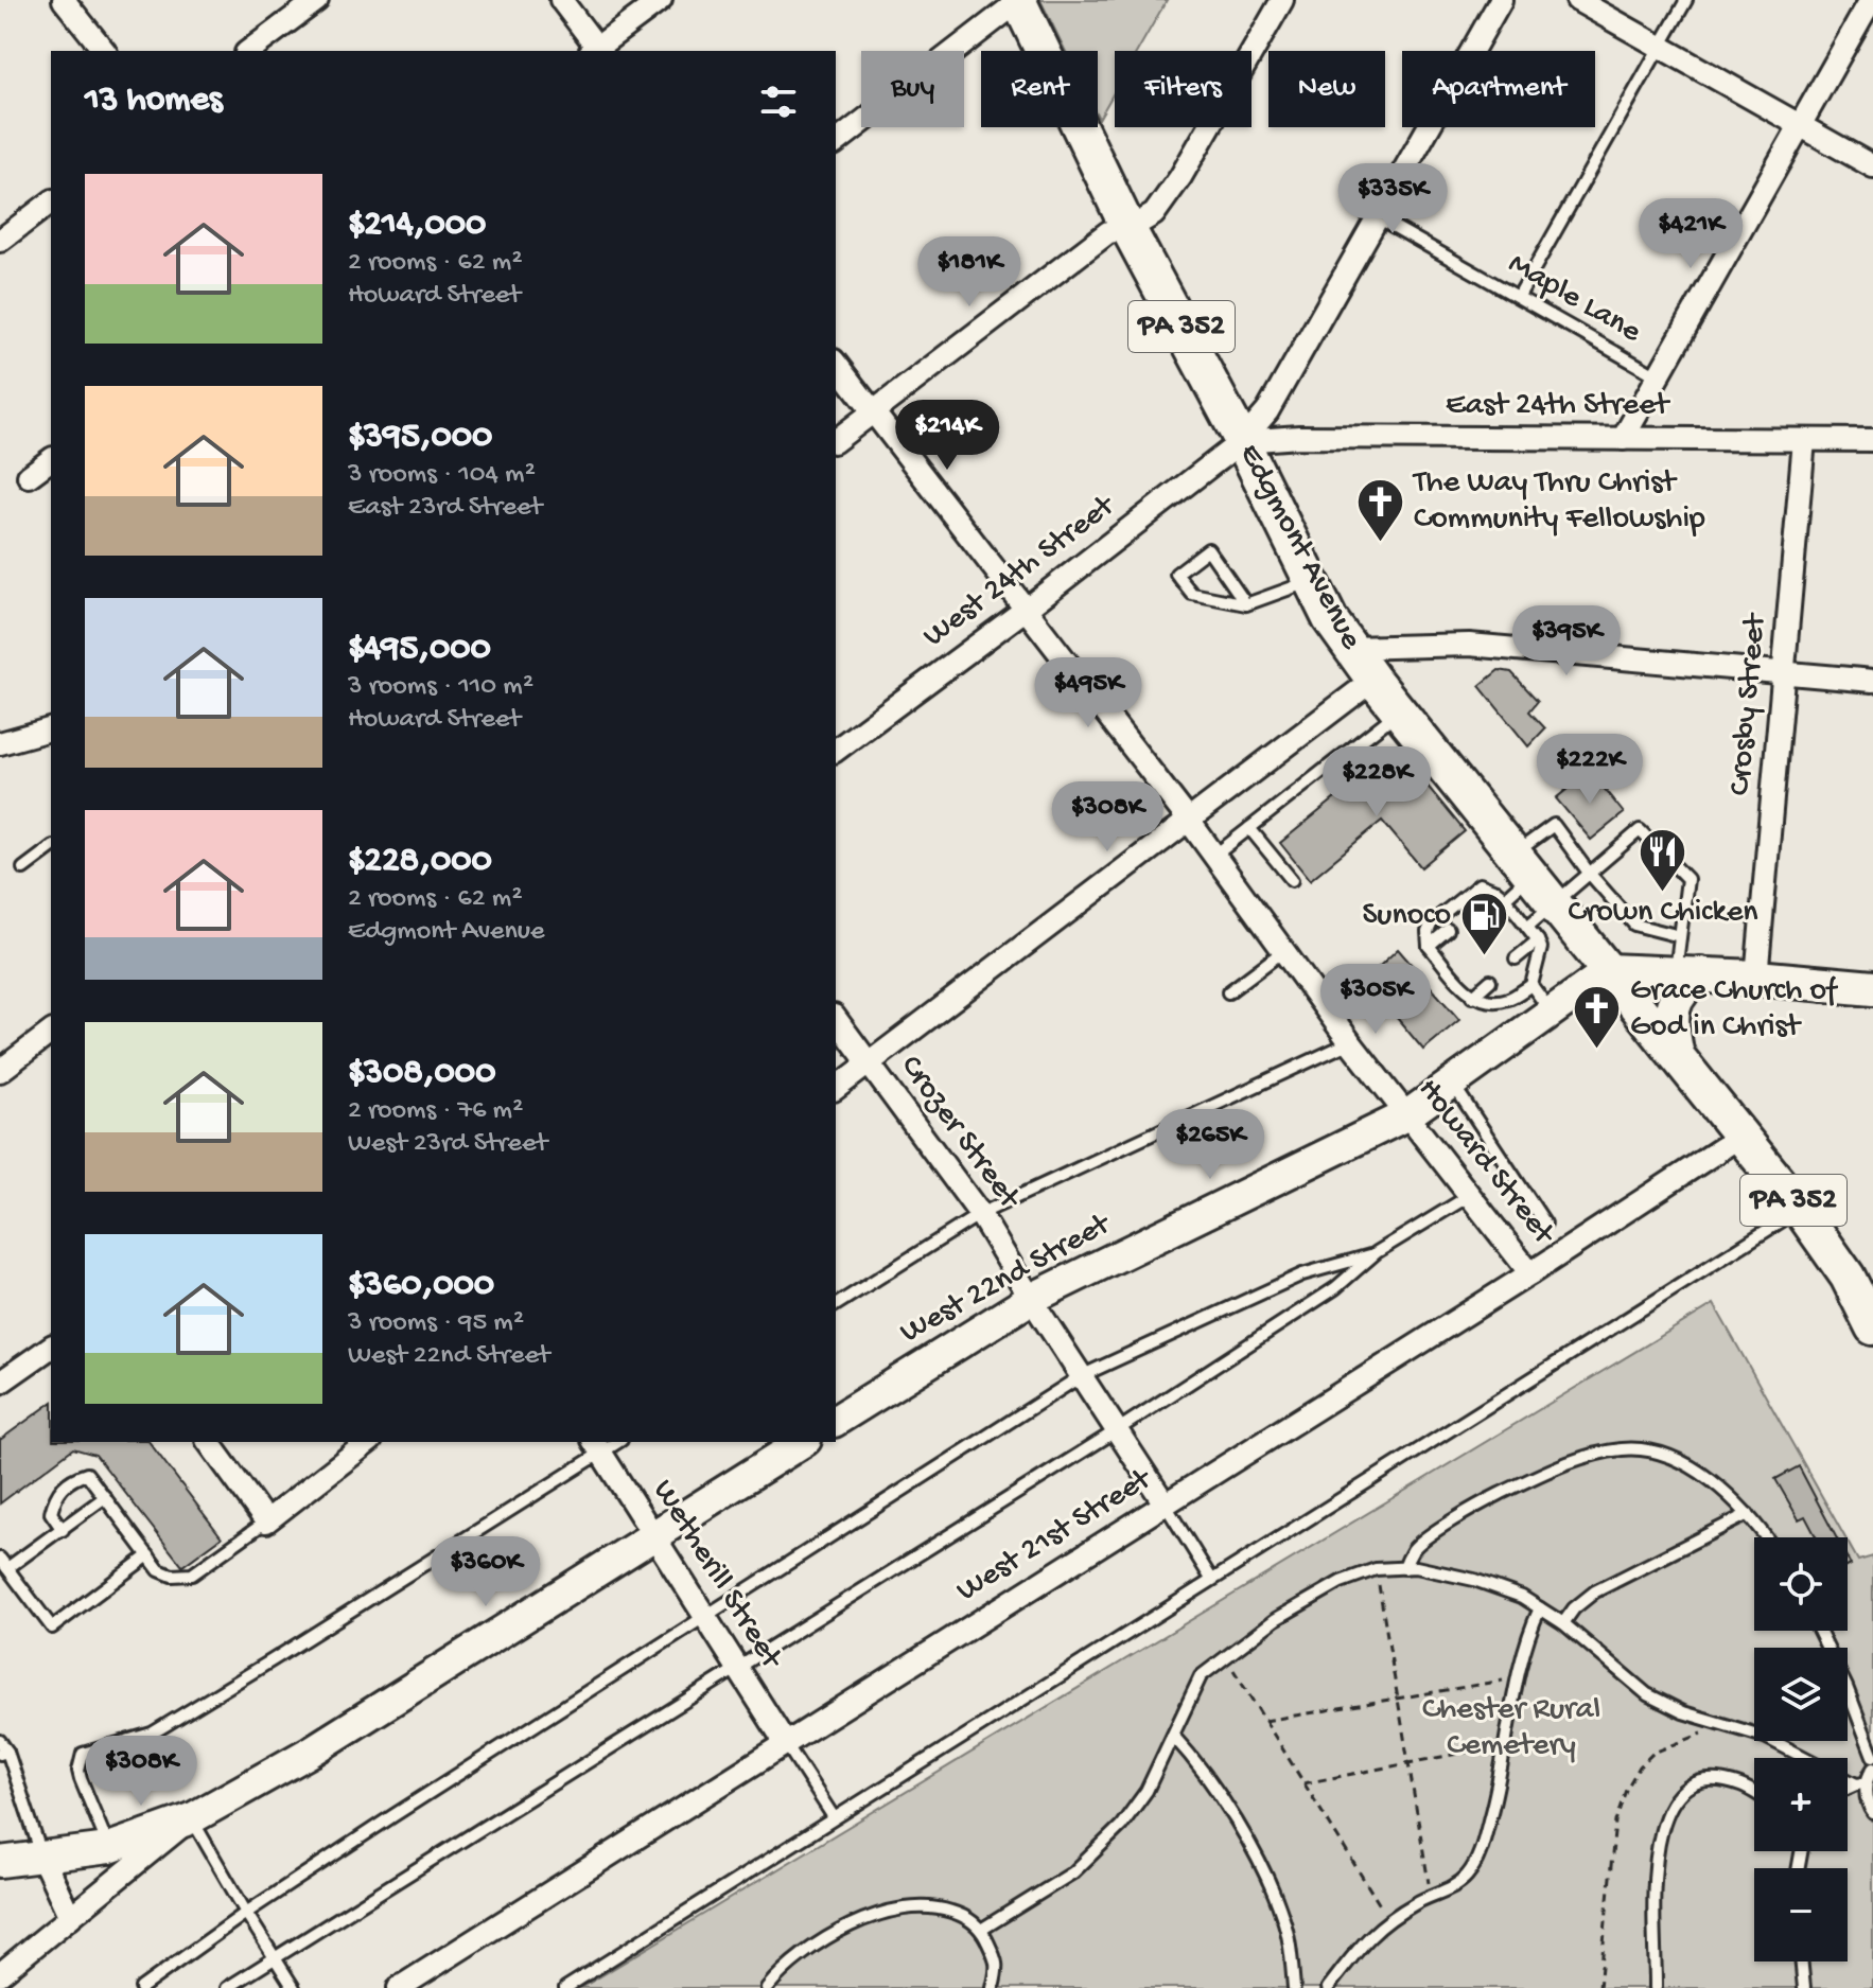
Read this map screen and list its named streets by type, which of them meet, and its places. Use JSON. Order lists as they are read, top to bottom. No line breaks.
{"streets":{"main road":["PA 352","Edgmont Avenue"],"street":["East 24th Street","West 24th Street","Crosby Street","Crozer Street","Howard Street","West 22nd Street","West 21st Street","Wetherill Street"],"lane":["Maple Lane"]},"crossings":[["Maple Lane","West 24th Street"],["East 24th Street","Edgmont Avenue"],["East 24th Street","West 24th Street"],["East 24th Street","Crosby Street"],["Edgmont Avenue","West 24th Street"],["Edgmont Avenue","West 22nd Street"],["Edgmont Avenue","West 21st Street"],["West 24th Street","Howard Street"],["Crozer Street","West 22nd Street"],["Crozer Street","West 21st Street"],["Howard Street","West 22nd Street"],["Howard Street","West 21st Street"],["West 21st Street","Wetherill Street"]],"parks":["Chester Rural Cemetery"],"places":{"church":["The Way Thru Christ Community Fellowship","Grace Church of God in Christ"],"restaurant":["Crown Chicken"],"fuel station":["Sunoco"]},"page":{"chip":["Buy","Rent","Filters","New","Apartment"],"heading":"13 homes","list":[{"name":"$214,000","note":"2 rooms · 62 m² · Howard Street"},{"name":"$395,000","note":"3 rooms · 104 m² · East 23rd Street"},{"name":"$495,000","note":"3 rooms · 110 m² · Howard Street"},{"name":"$228,000","note":"2 rooms · 62 m² · Edgmont Avenue"},{"name":"$308,000","note":"2 rooms · 76 m² · West 23rd Street"},{"name":"$360,000","note":"3 rooms · 95 m² · West 22nd Street"}],"price":["$335K","$421K","$181K","$214K","$395K","$495K","$222K","$228K","$308K","$305K","$265K","$360K","$308K"],"map_buttons":["+","−"]}}
